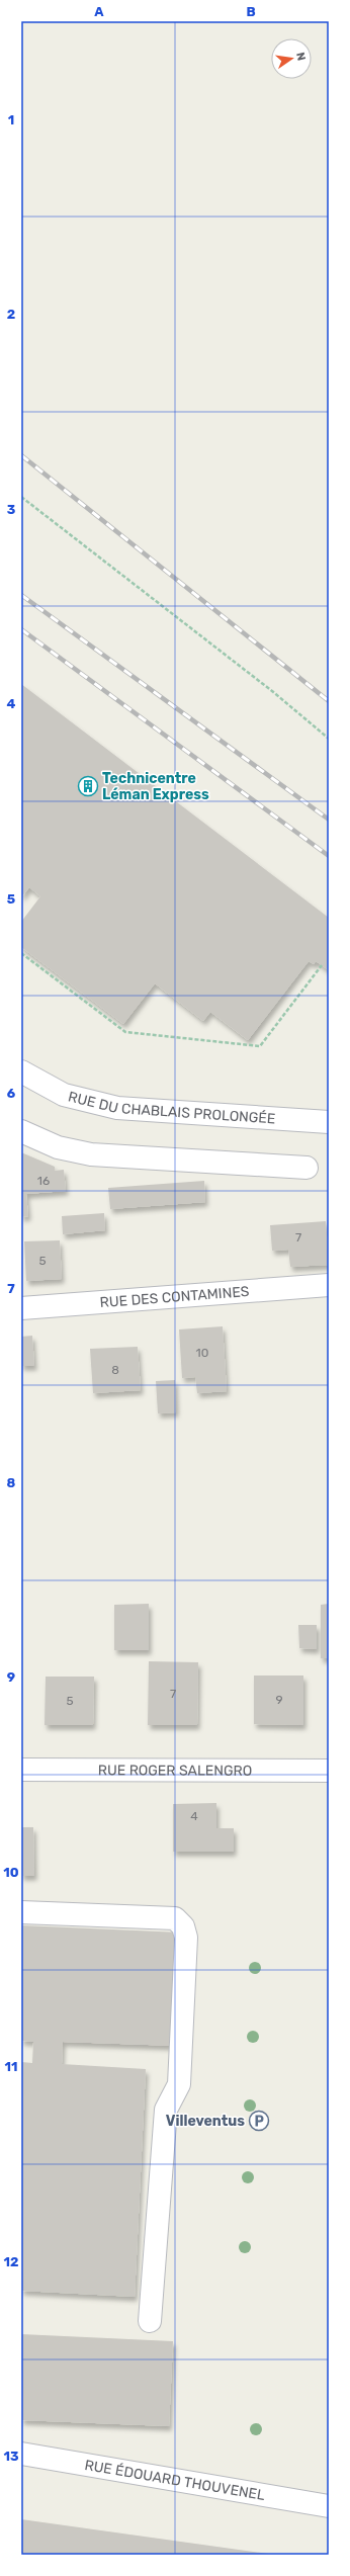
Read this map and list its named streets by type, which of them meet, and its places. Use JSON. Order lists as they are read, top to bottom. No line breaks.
{"streets":{"street":["RUE DU CHABLAIS PROLONGÉE","RUE DES CONTAMINES","RUE ROGER SALENGRO","RUE ÉDOUARD THOUVENEL"]},"places":{"building":["Technicentre Léman Express"],"parking":["Villeventus"]},"house_numbers":["16","7","5","10","8","7","9","5","4"],"north":"right","grid":{"columns":["A","B"],"rows":["1","2","3","4","5","6","7","8","9","10","11","12","13"]}}
